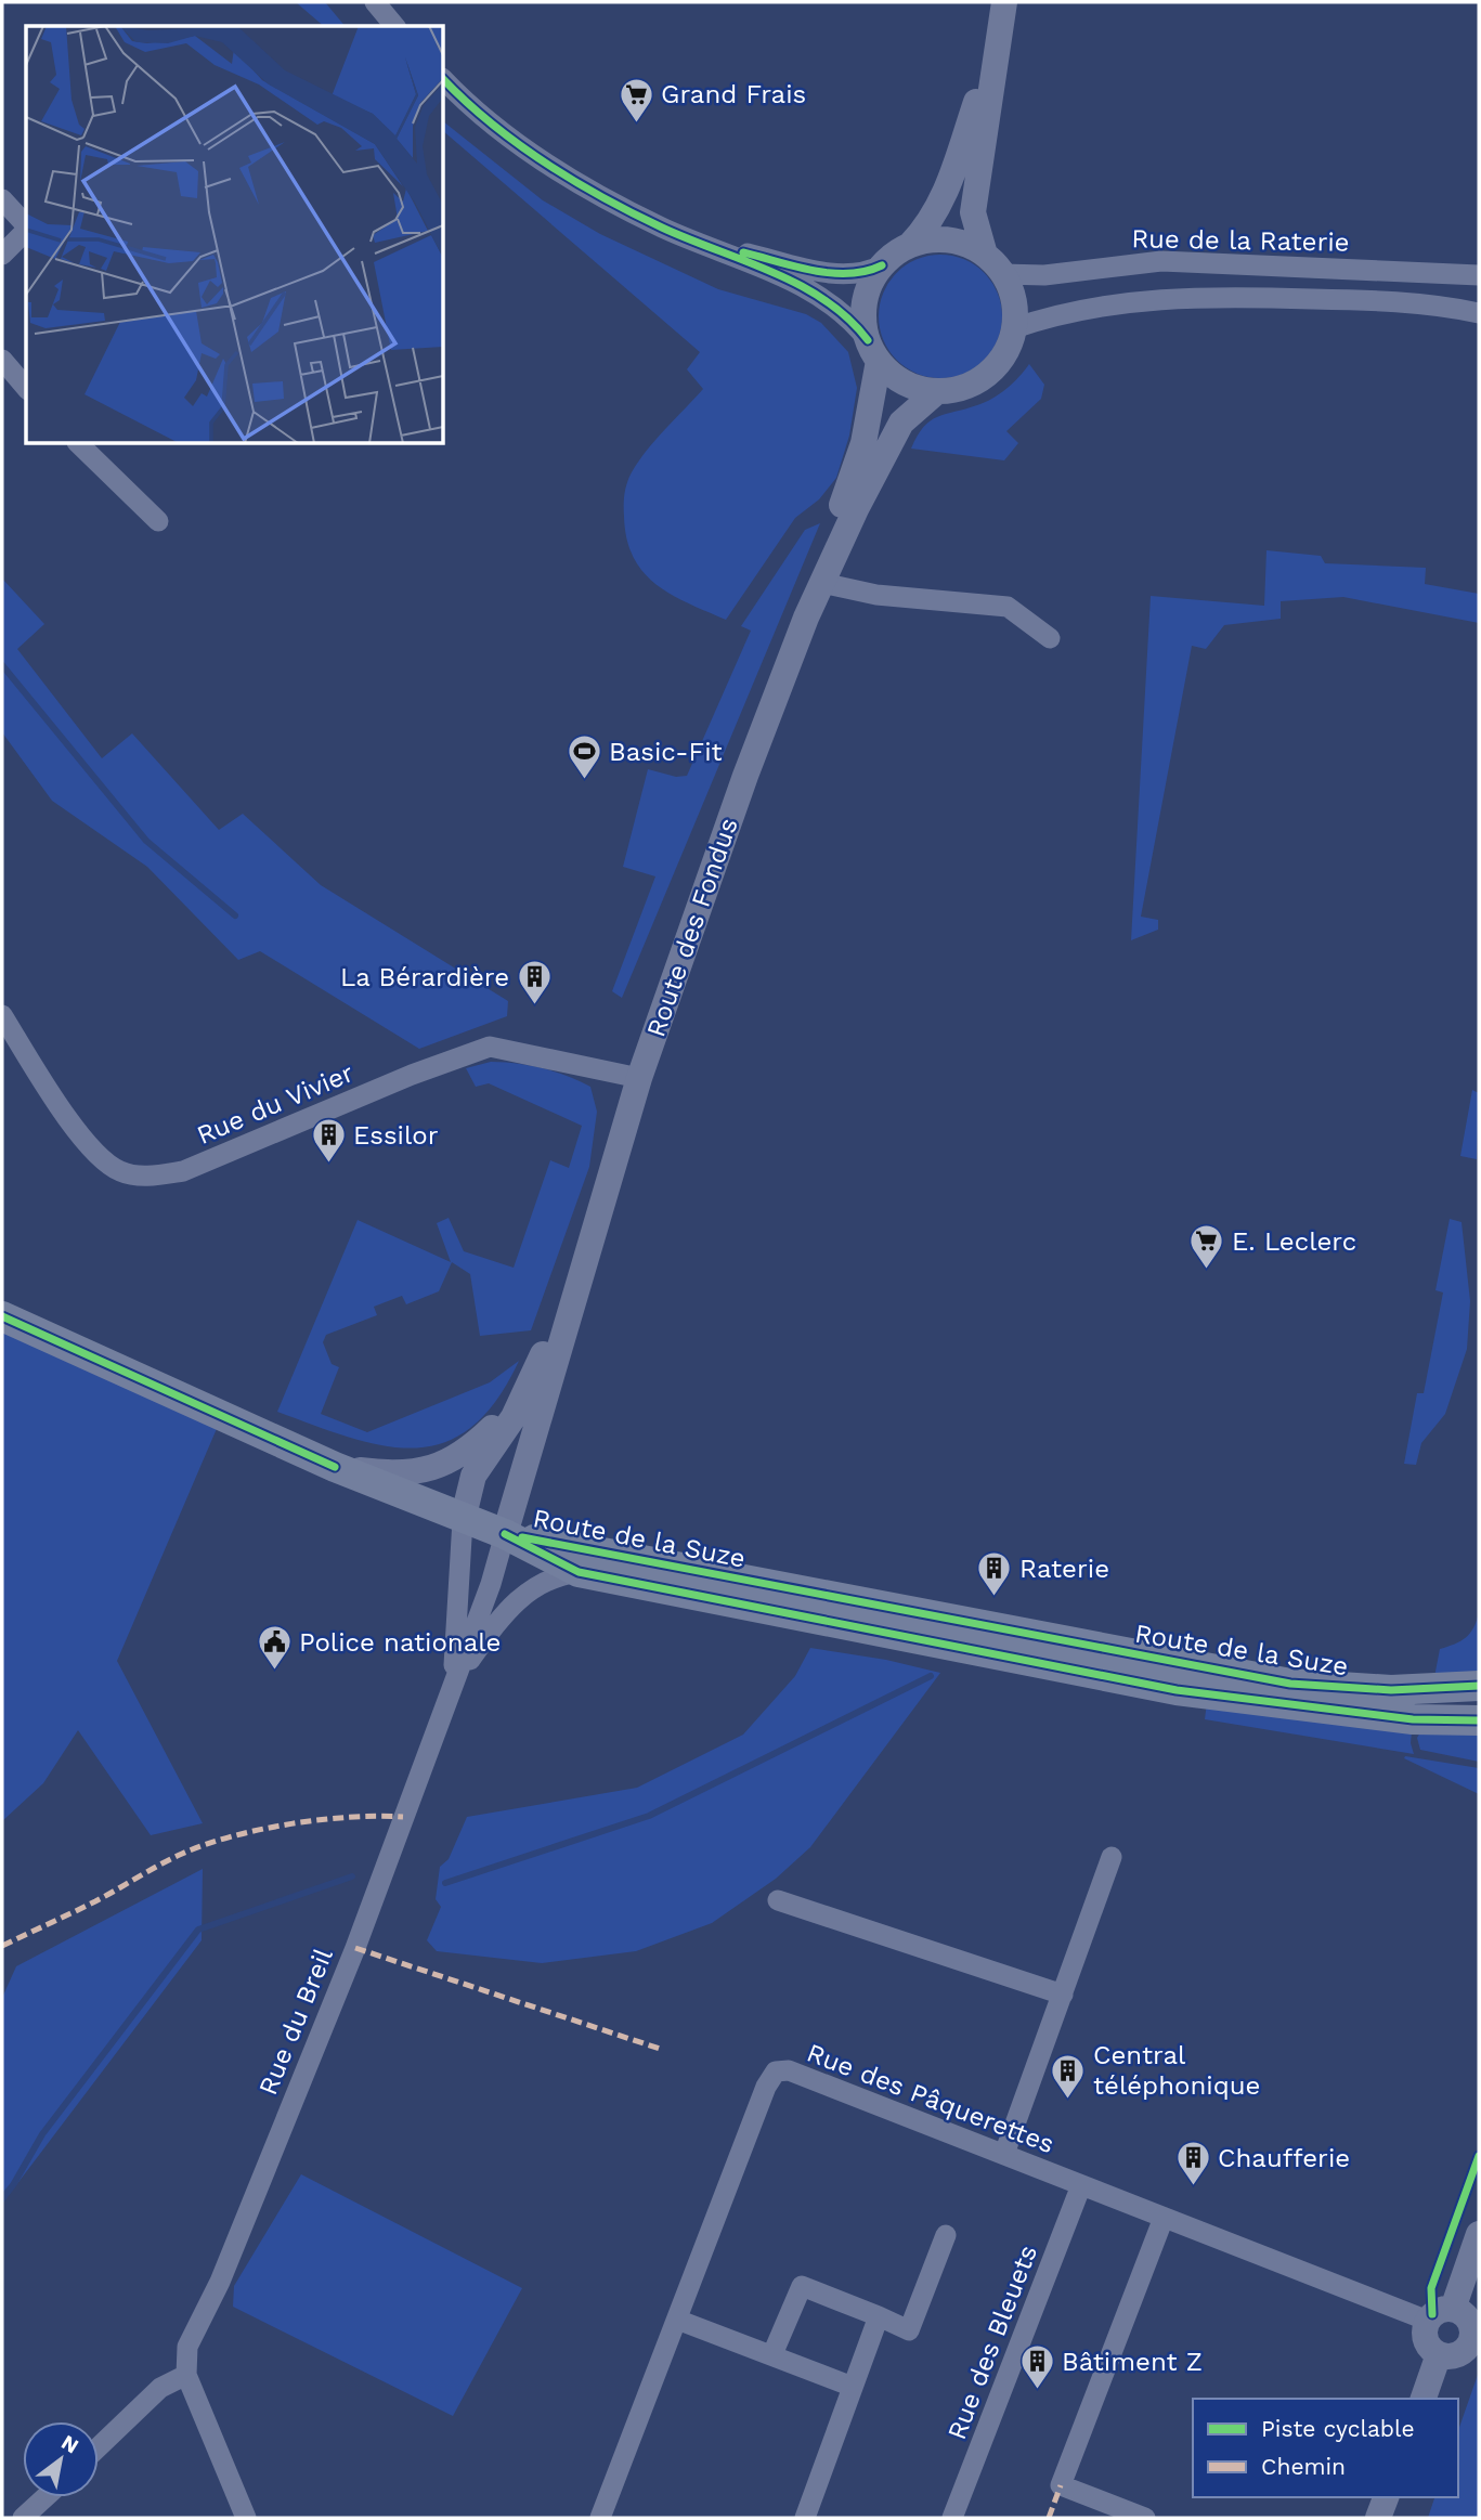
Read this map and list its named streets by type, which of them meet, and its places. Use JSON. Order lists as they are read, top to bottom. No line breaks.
{"streets":{"main road":["Route de la Suze"],"street":["Rue de la Raterie","Route des Fondus","Rue du Vivier","Rue du Breil","Rue des Pâquerettes","Rue des Bleuets"]},"crossings":[["Rue de la Raterie","Route des Fondus"],["Route des Fondus","Rue du Vivier"],["Route des Fondus","Route de la Suze"],["Route des Fondus","Rue du Breil"],["Route de la Suze","Rue du Breil"],["Rue des Pâquerettes","Rue des Bleuets"]],"places":{"supermarket":["Grand Frais","E. Leclerc"],"sports":["Basic-Fit"],"building":["La Bérardière","Essilor","Raterie","Central téléphonique","Chaufferie","Bâtiment Z"],"public building":["Police nationale"]},"legend":["Piste cyclable","Chemin"],"north":"top right"}
